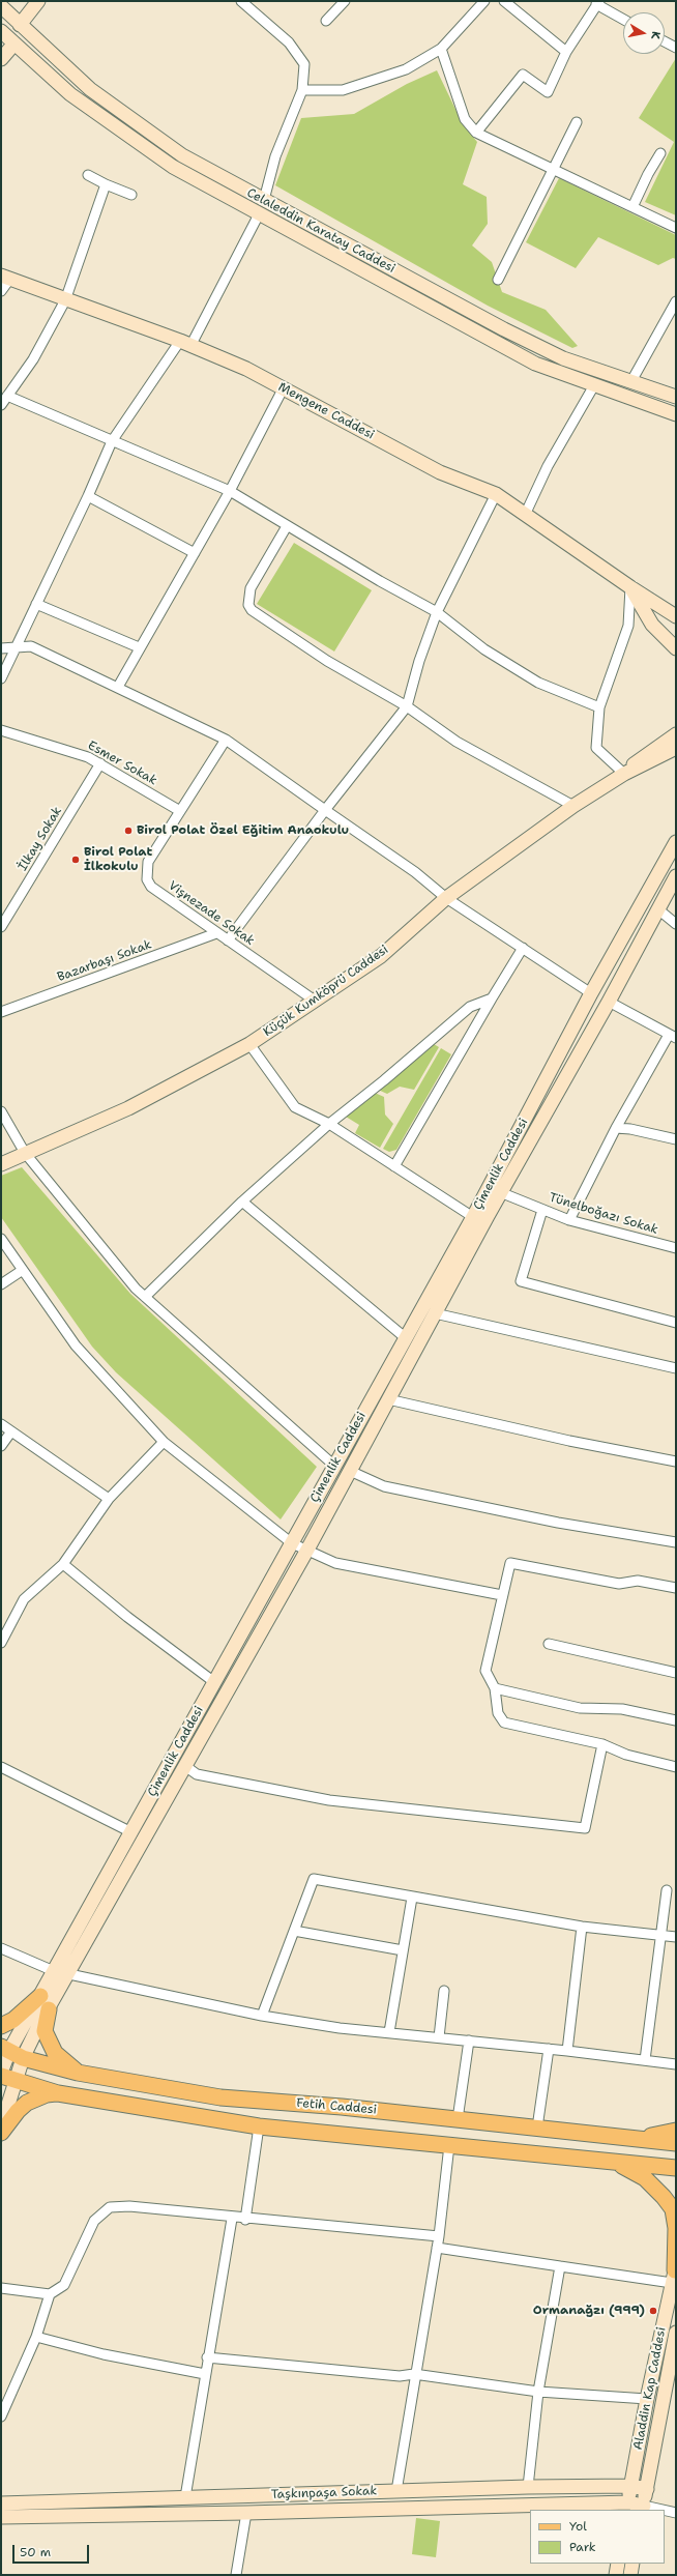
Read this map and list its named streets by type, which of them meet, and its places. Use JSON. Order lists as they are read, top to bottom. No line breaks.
{"streets":{"main road":["Fetih Caddesi"],"street":["Celaleddin Karatay Caddesi","Mengene Caddesi","Esmer Sokak","İlkay Sokak","Vişnezade Sokak","Bazarbaşı Sokak","Küçük Kumköprü Caddesi","Çimenlik Caddesi","Tünelboğazı Sokak","Aladdin Kap Caddesi","Taşkınpaşa Sokak"]},"crossings":[["Esmer Sokak","İlkay Sokak"],["Esmer Sokak","Vişnezade Sokak"],["Vişnezade Sokak","Bazarbaşı Sokak"],["Vişnezade Sokak","Küçük Kumköprü Caddesi"],["Çimenlik Caddesi","Tünelboğazı Sokak"],["Çimenlik Caddesi","Fetih Caddesi"],["Aladdin Kap Caddesi","Taşkınpaşa Sokak"]],"places":["Birol Polat Özel Eğitim Anaokulu","Birol Polat İlkokulu","Ormanağzı (999)"],"legend":["Yol","Park"],"scale_bar":"50 m","north":"right"}
